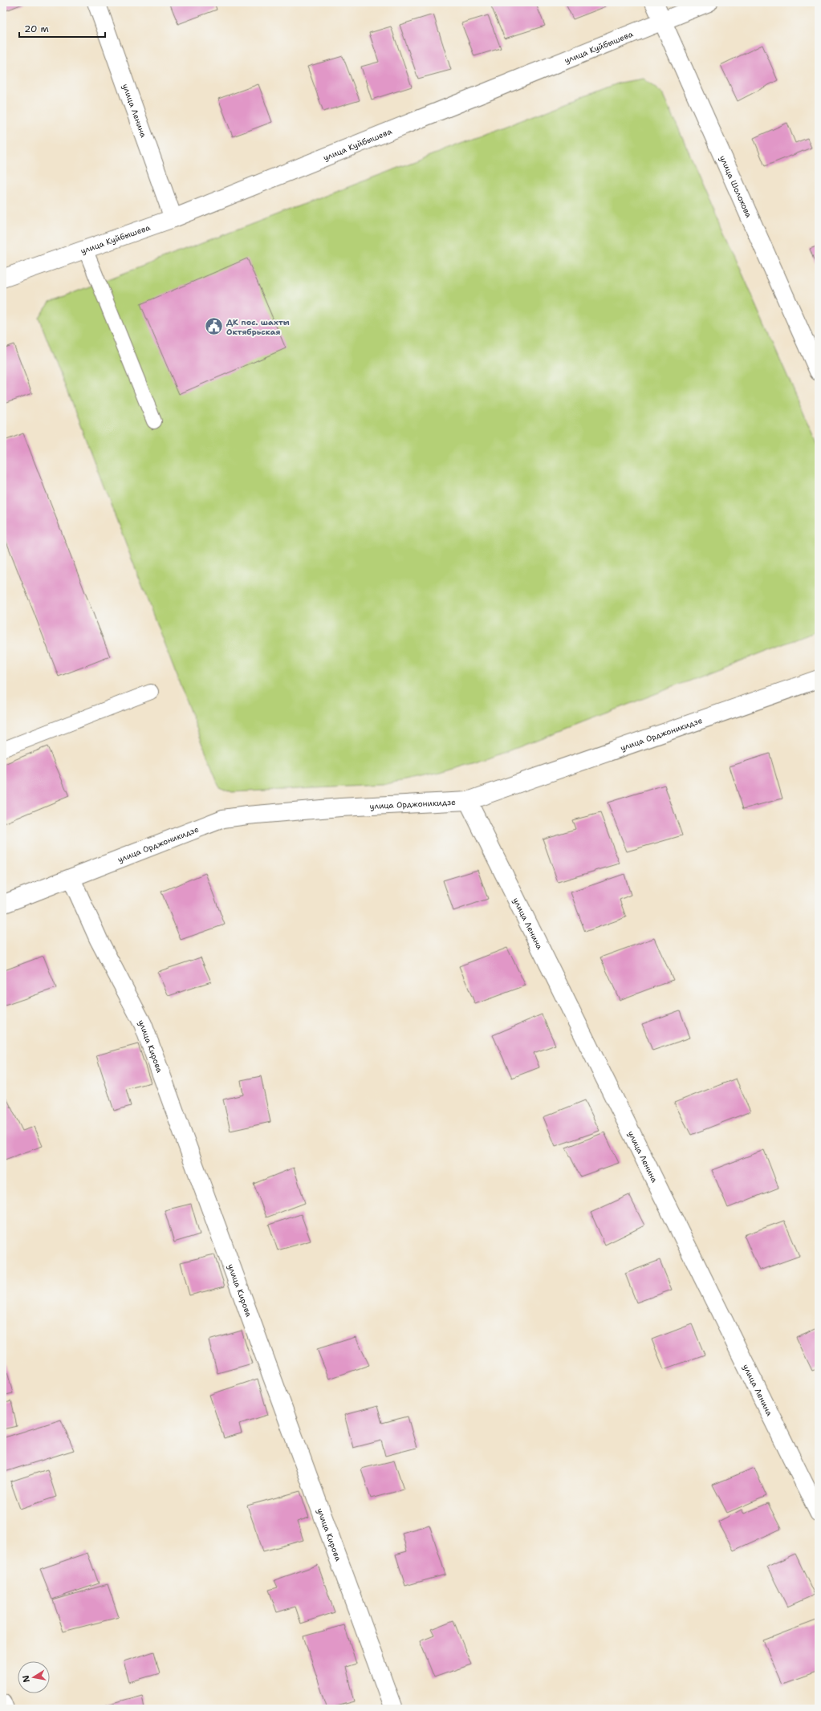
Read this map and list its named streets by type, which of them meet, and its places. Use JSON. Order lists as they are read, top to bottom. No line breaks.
{"streets":{"street":["улица Куйбышева","улица Ленина","улица Шолохова","улица Орджоникидзе","улица Кирова"]},"crossings":[["улица Куйбышева","улица Ленина"],["улица Куйбышева","улица Шолохова"],["улица Ленина","улица Орджоникидзе"],["улица Орджоникидзе","улица Кирова"]],"places":{"public building":["ДК пос. шахты Октябрьская"]},"scale_bar":"20 m","north":"left"}
